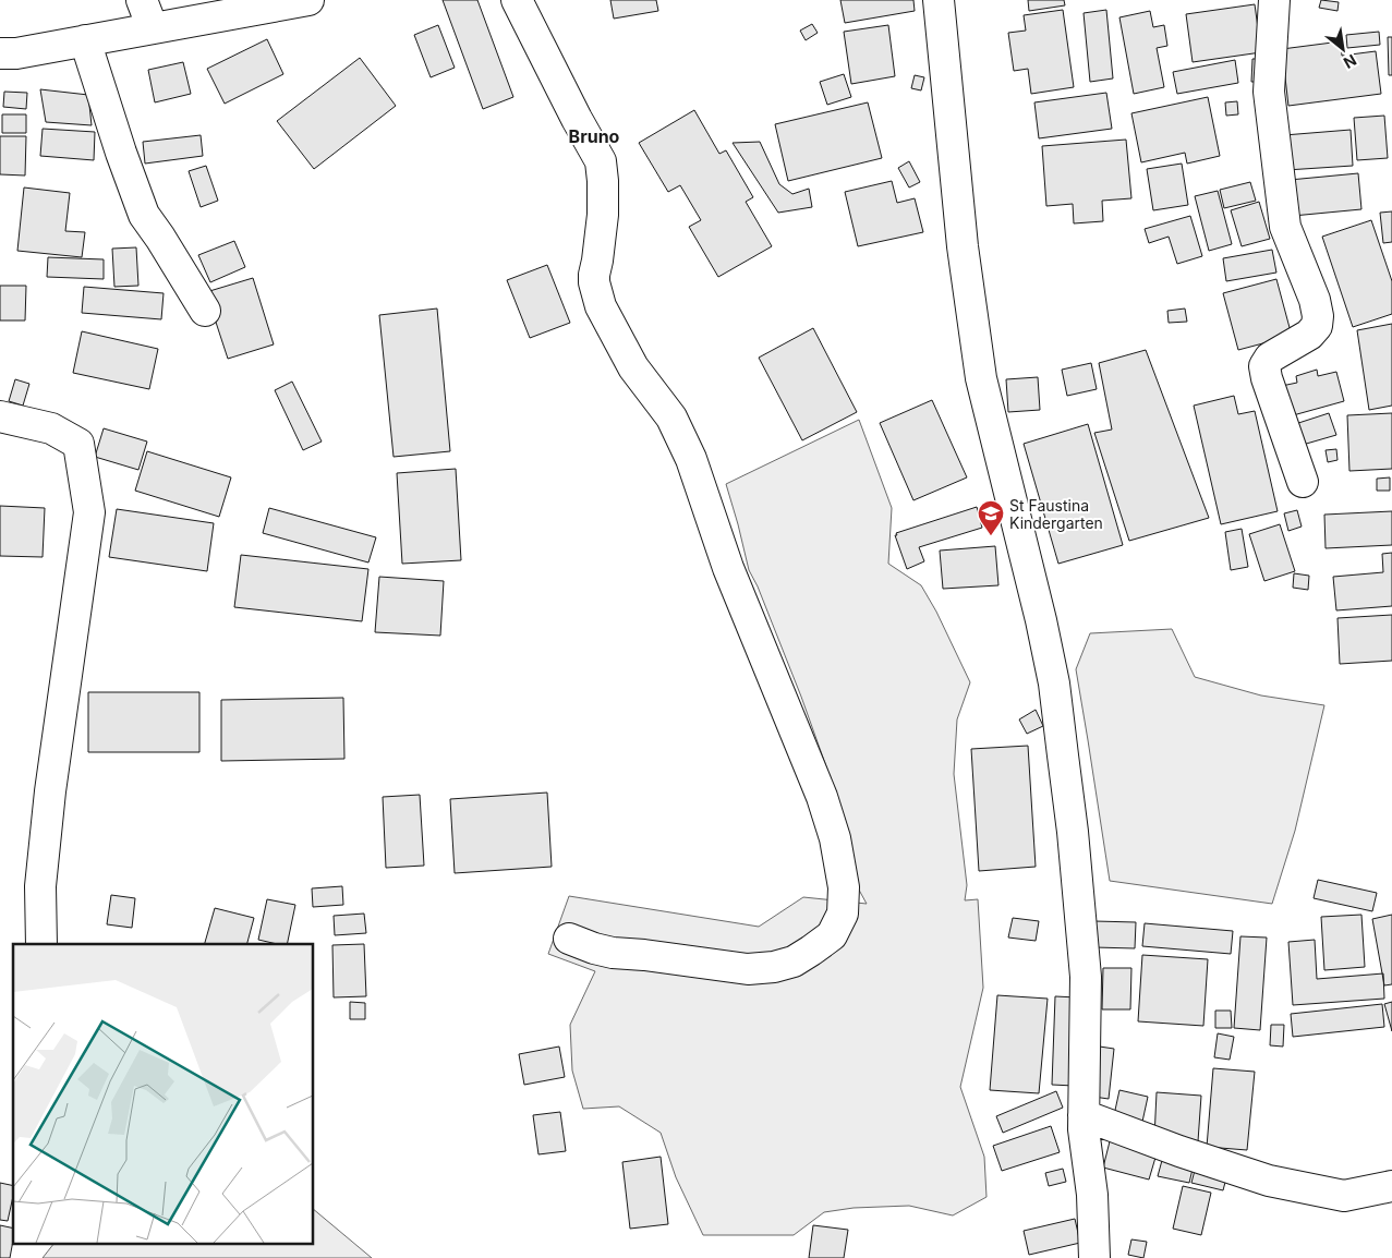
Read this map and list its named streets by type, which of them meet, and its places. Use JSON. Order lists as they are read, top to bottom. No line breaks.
{"districts":["Bruno"],"places":{"school or university":["St Faustina Kindergarten"]},"north":"bottom right"}
